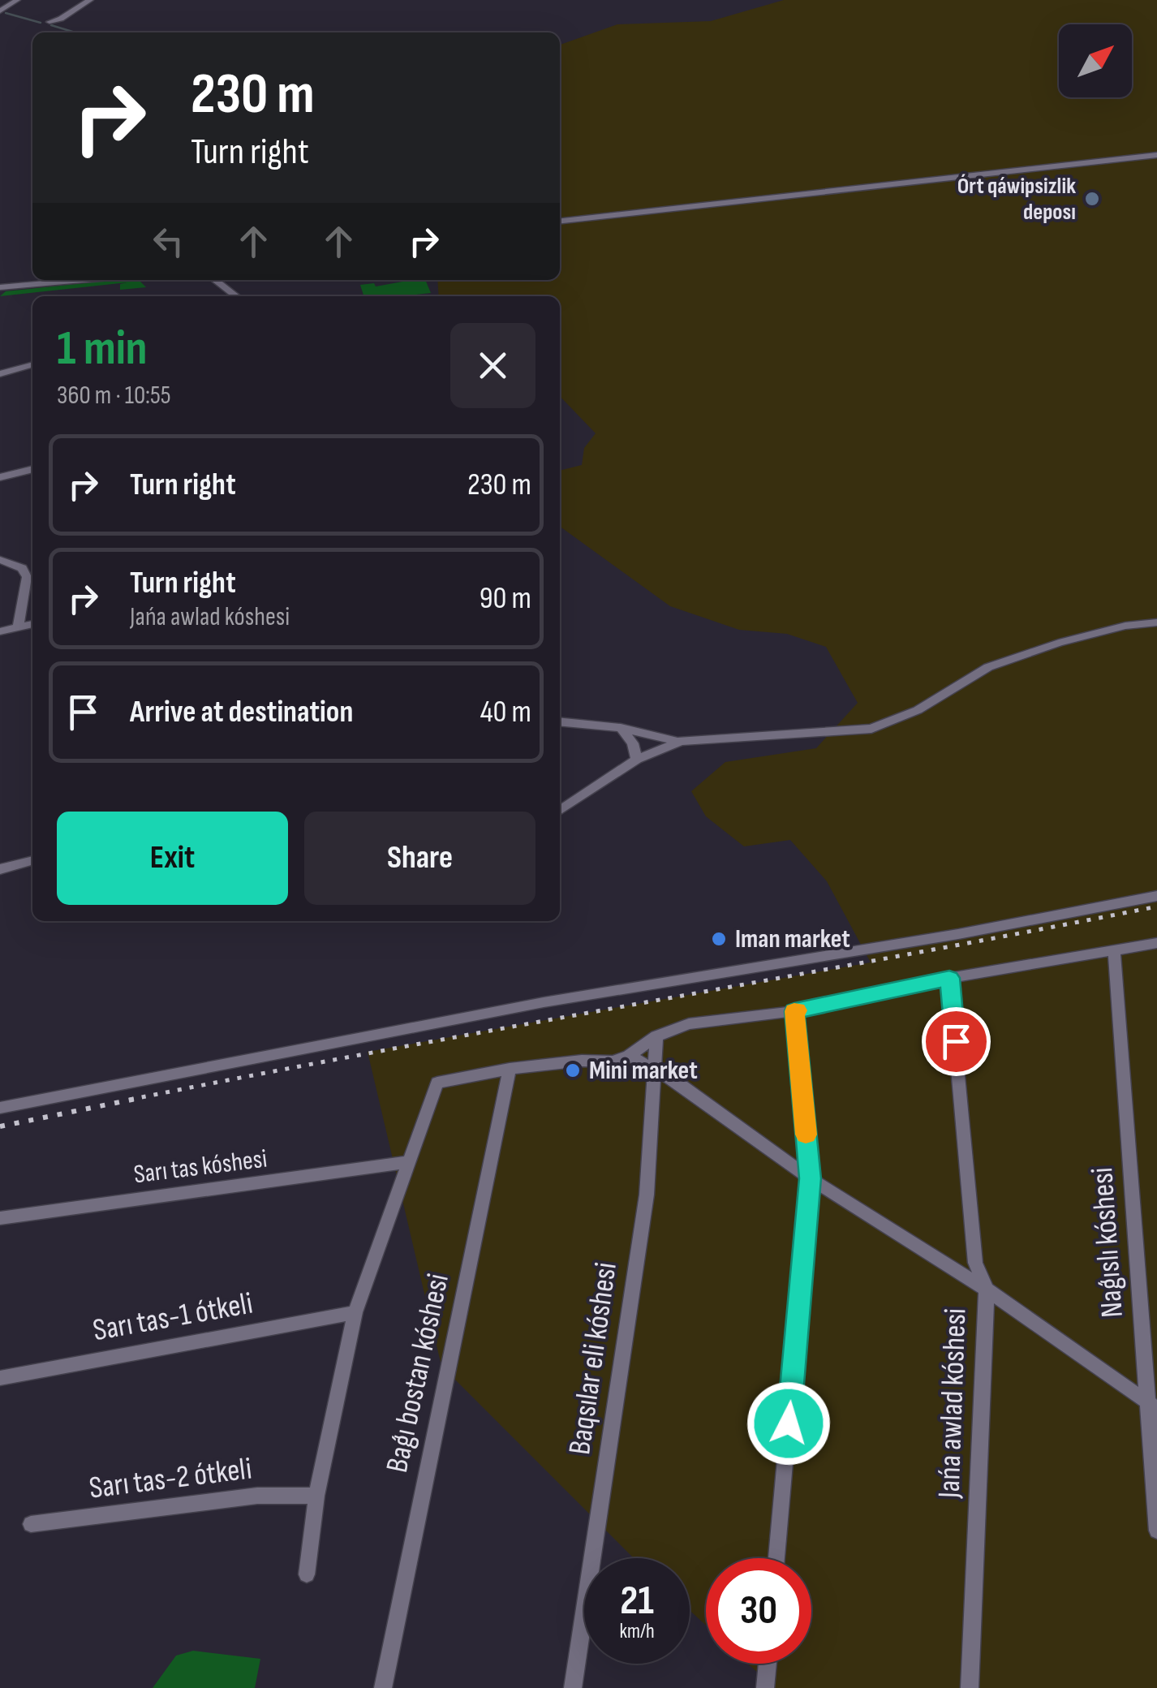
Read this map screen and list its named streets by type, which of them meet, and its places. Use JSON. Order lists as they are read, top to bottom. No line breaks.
{"streets":{"street":["Sarı tas kóshesi","Naǵıslı kóshesi","Sarı tas-1 ótkeli","Baqsılar eli kóshesi","Baǵı bostan kóshesi","Jańa awlad kóshesi","Sarı tas-2 ótkeli"]},"places":["Órt qáwipsizlik deposı","Iman market","Mini market"],"north":"top right","page":{"turn":["230 m","Turn right"],"heading":["1 min","360 m · 10:55"],"list":[{"name":"Turn right","value":"230 m"},{"name":"Turn right","note":"Jańa awlad kóshesi","value":"90 m"},{"name":"Arrive at destination","value":"40 m"}],"buttons":["Exit","Share"],"speed":"21 km/h","limit":"30"}}
